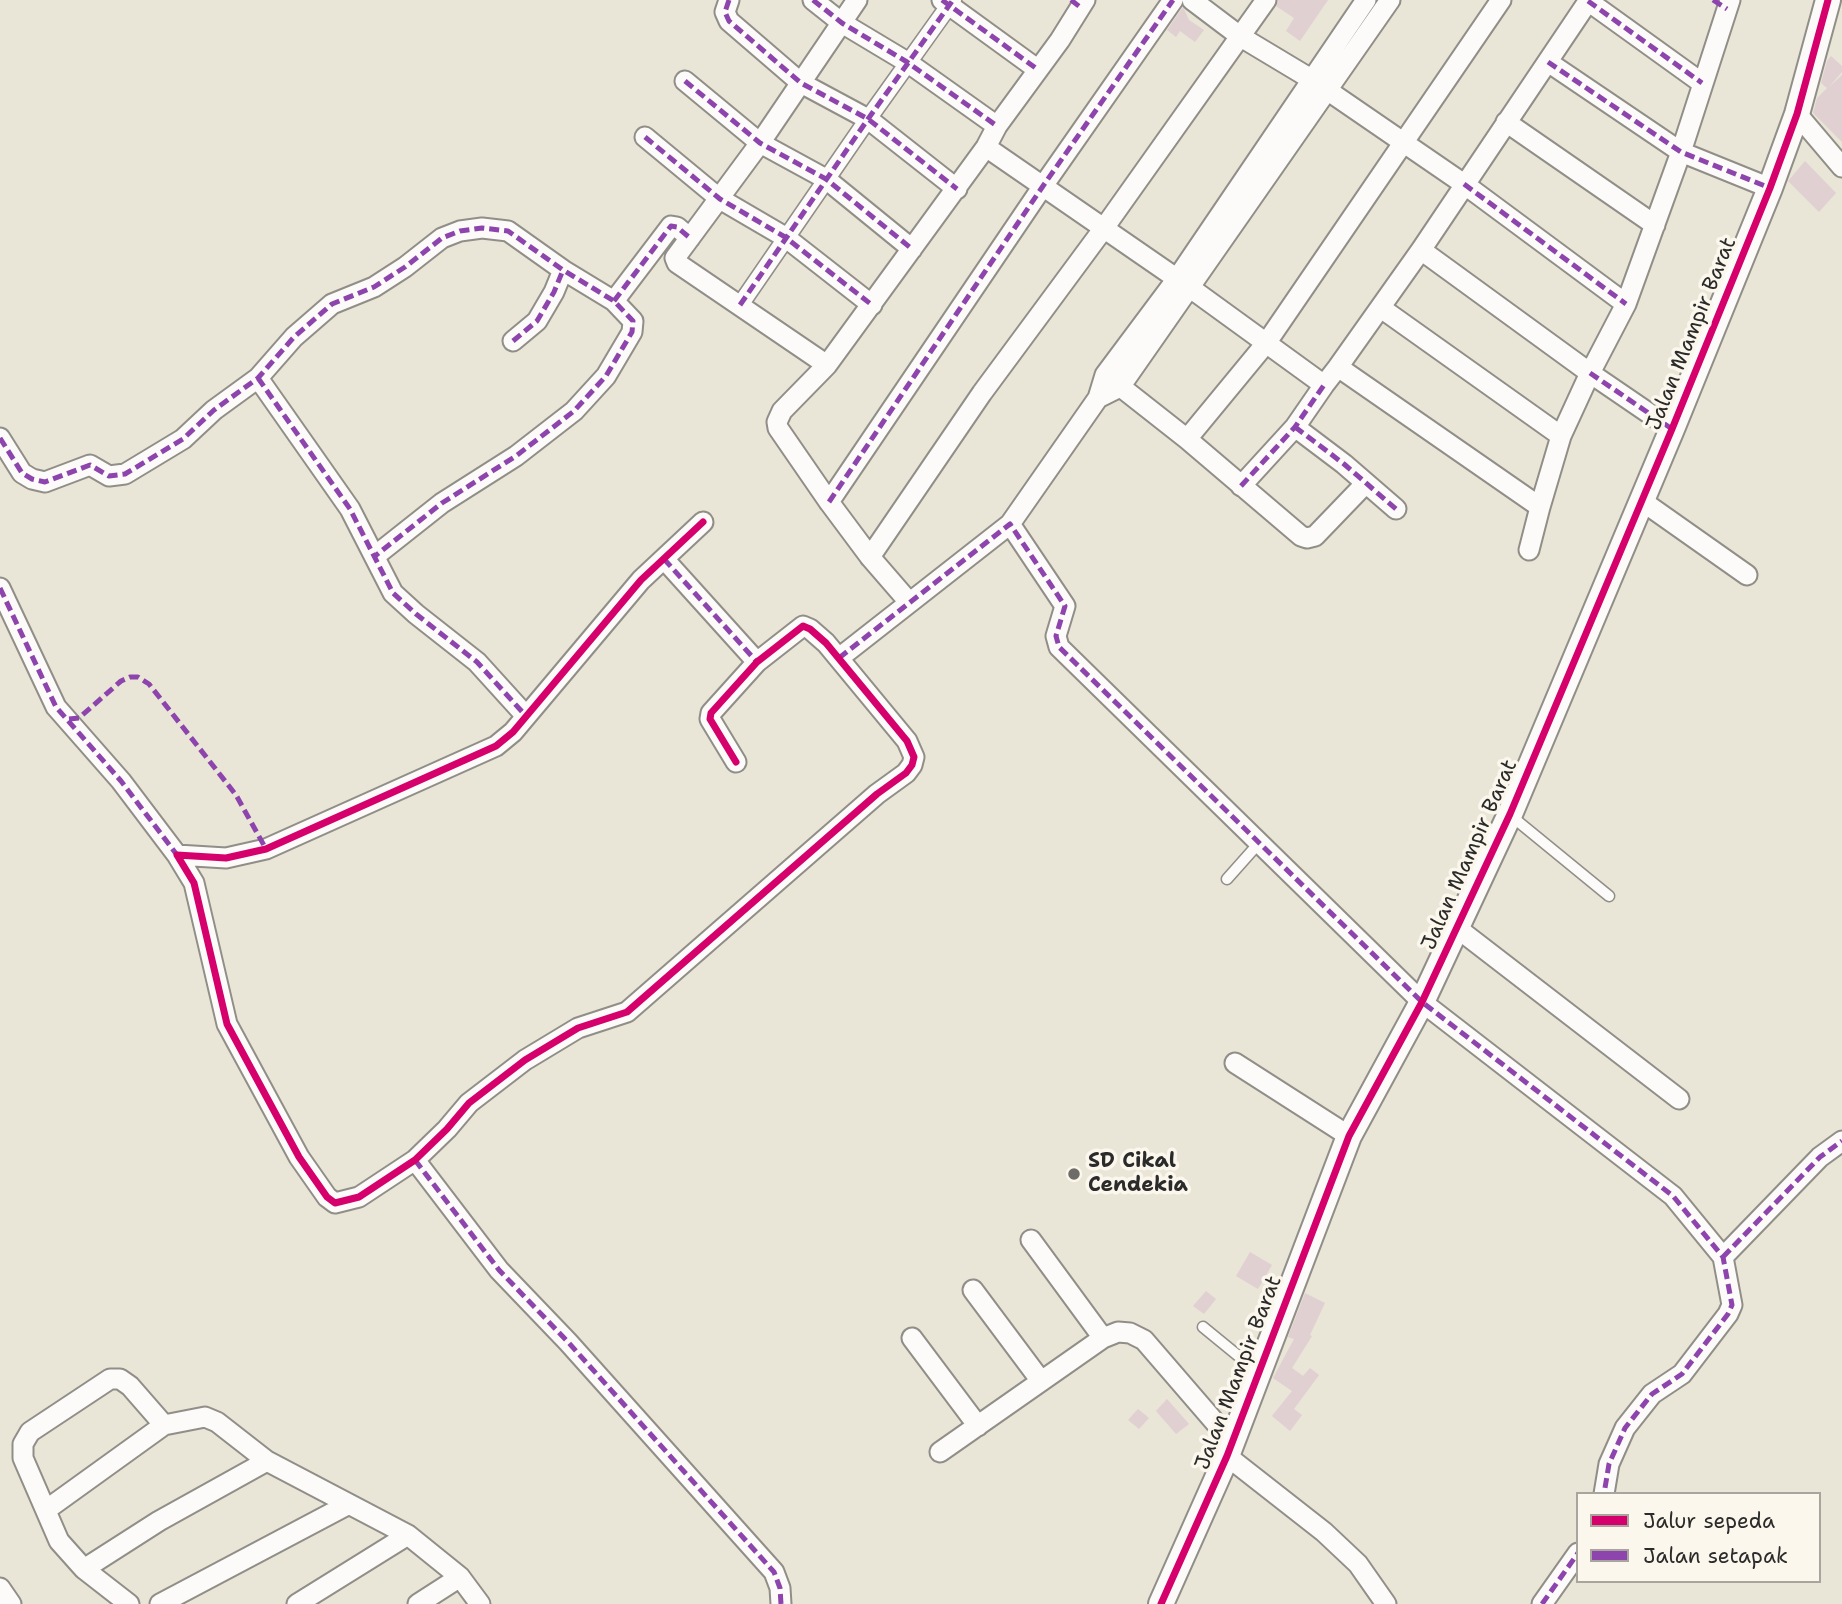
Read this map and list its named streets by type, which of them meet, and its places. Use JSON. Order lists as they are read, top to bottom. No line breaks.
{"streets":{"street":["Jalan Mampir Barat"]},"places":["SD Cikal Cendekia"],"legend":["Jalur sepeda","Jalan setapak"]}
